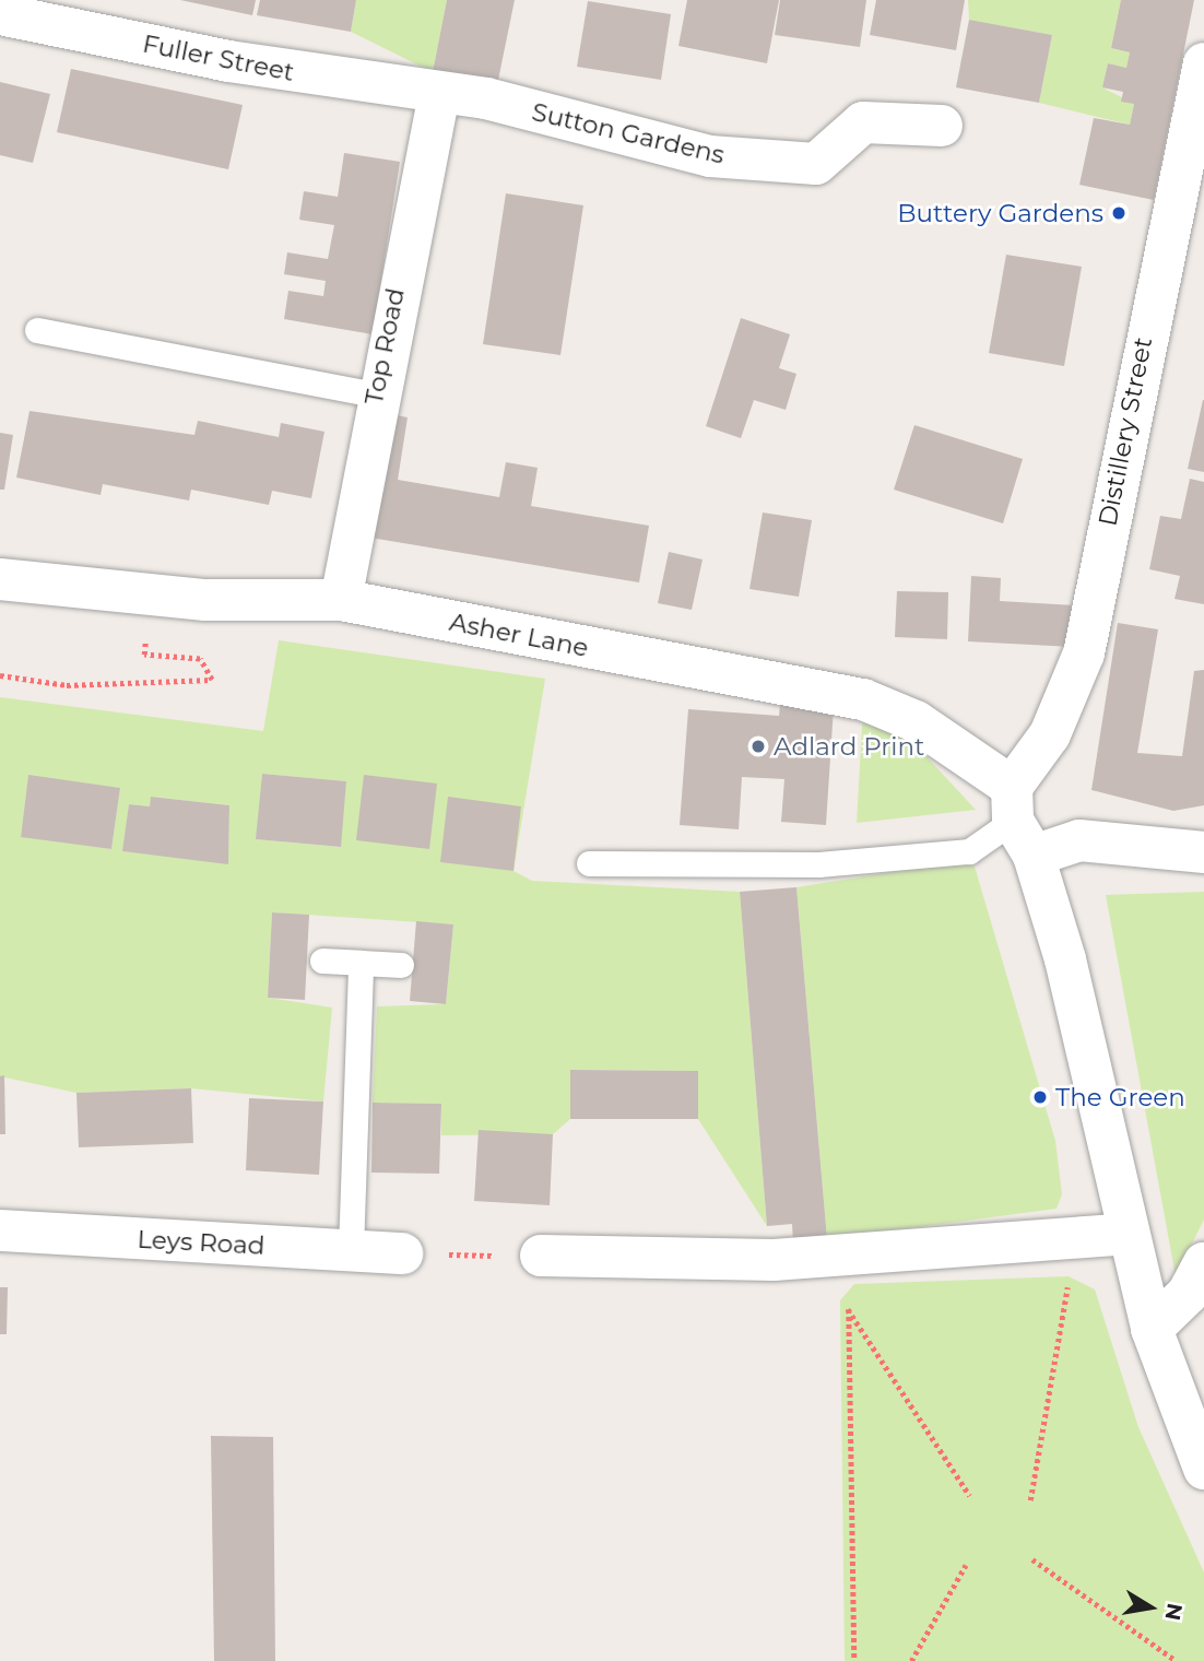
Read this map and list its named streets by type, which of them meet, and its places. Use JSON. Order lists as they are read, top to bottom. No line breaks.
{"streets":{"street":["Fuller Street","Sutton Gardens","Top Road","Distillery Street","Asher Lane","Leys Road"]},"crossings":[["Fuller Street","Sutton Gardens"],["Fuller Street","Top Road"],["Sutton Gardens","Top Road"],["Top Road","Asher Lane"],["Distillery Street","Asher Lane"]],"places":["Buttery Gardens","Adlard Print","The Green"],"north":"right"}
